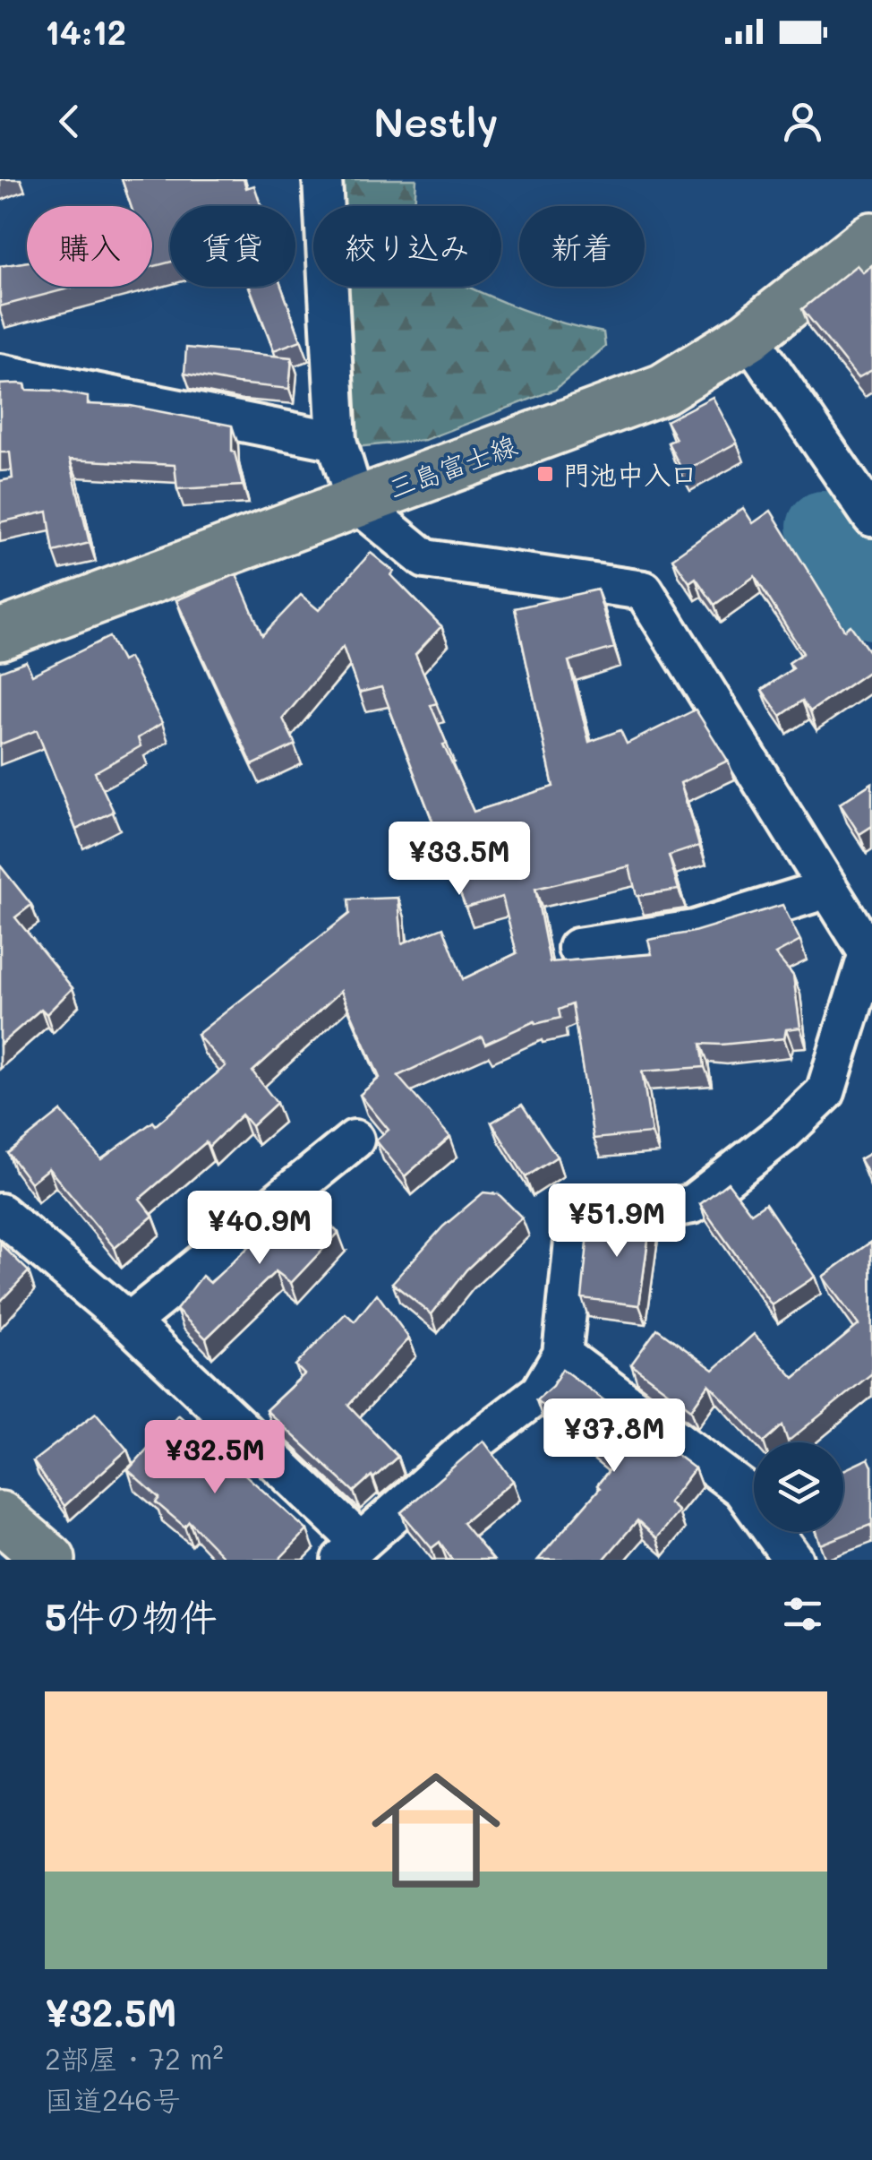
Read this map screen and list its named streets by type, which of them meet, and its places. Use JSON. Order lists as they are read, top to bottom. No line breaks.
{"streets":{"main road":["三島富士線"]},"places":{"transit":["門池中入口"]},"page":{"status":"14:12","header":"Nestly","chip":["購入","賃貸","絞り込み","新着"],"price":["¥33.5M","¥51.9M","¥40.9M","¥37.8M","¥32.5M"],"heading":"5件の物件","list":[{"name":"¥32.5M","note":"2部屋 · 72 m² · 国道246号"}]}}
